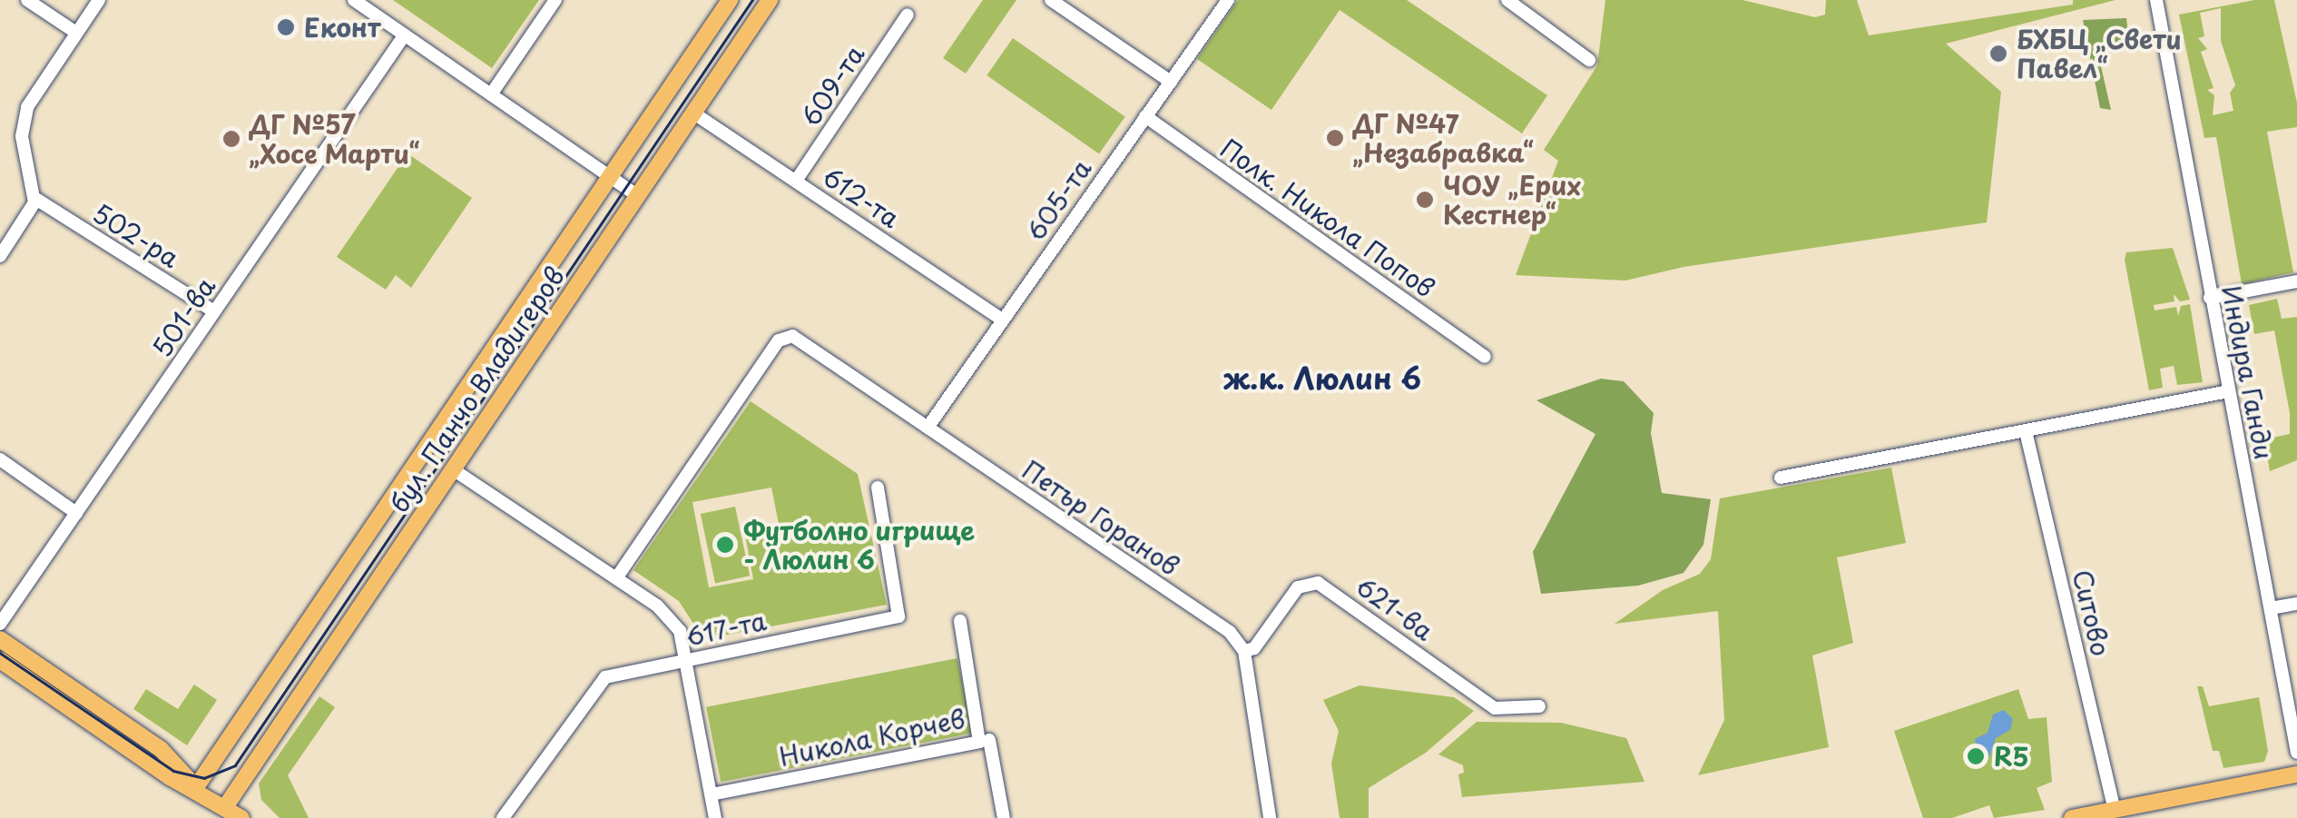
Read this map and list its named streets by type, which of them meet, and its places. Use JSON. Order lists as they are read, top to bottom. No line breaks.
{"streets":{"main road":["бул. Панчо Владигеров"],"street":["609-та","612-та","605-та","Полк. Никола Попов","502-ра","501-ва","Индира Ганди","Петър Горанов","621-ва","Ситово","617-та","Никола Корчев"]},"crossings":[["609-та","612-та"],["612-та","605-та"],["612-та","бул. Панчо Владигеров"],["605-та","Полк. Никола Попов"],["605-та","Петър Горанов"],["502-ра","501-ва"],["Петър Горанов","621-ва"]],"districts":["ж.к. Люлин 6"],"places":["Еконт","БХБЦ „Свети Павел“","ДГ №47 „Незабравка“","ДГ №57 „Хосе Марти“","ЧОУ „Ерих Кестнер“","Футболно игрище - Люлин 6","R5"]}
